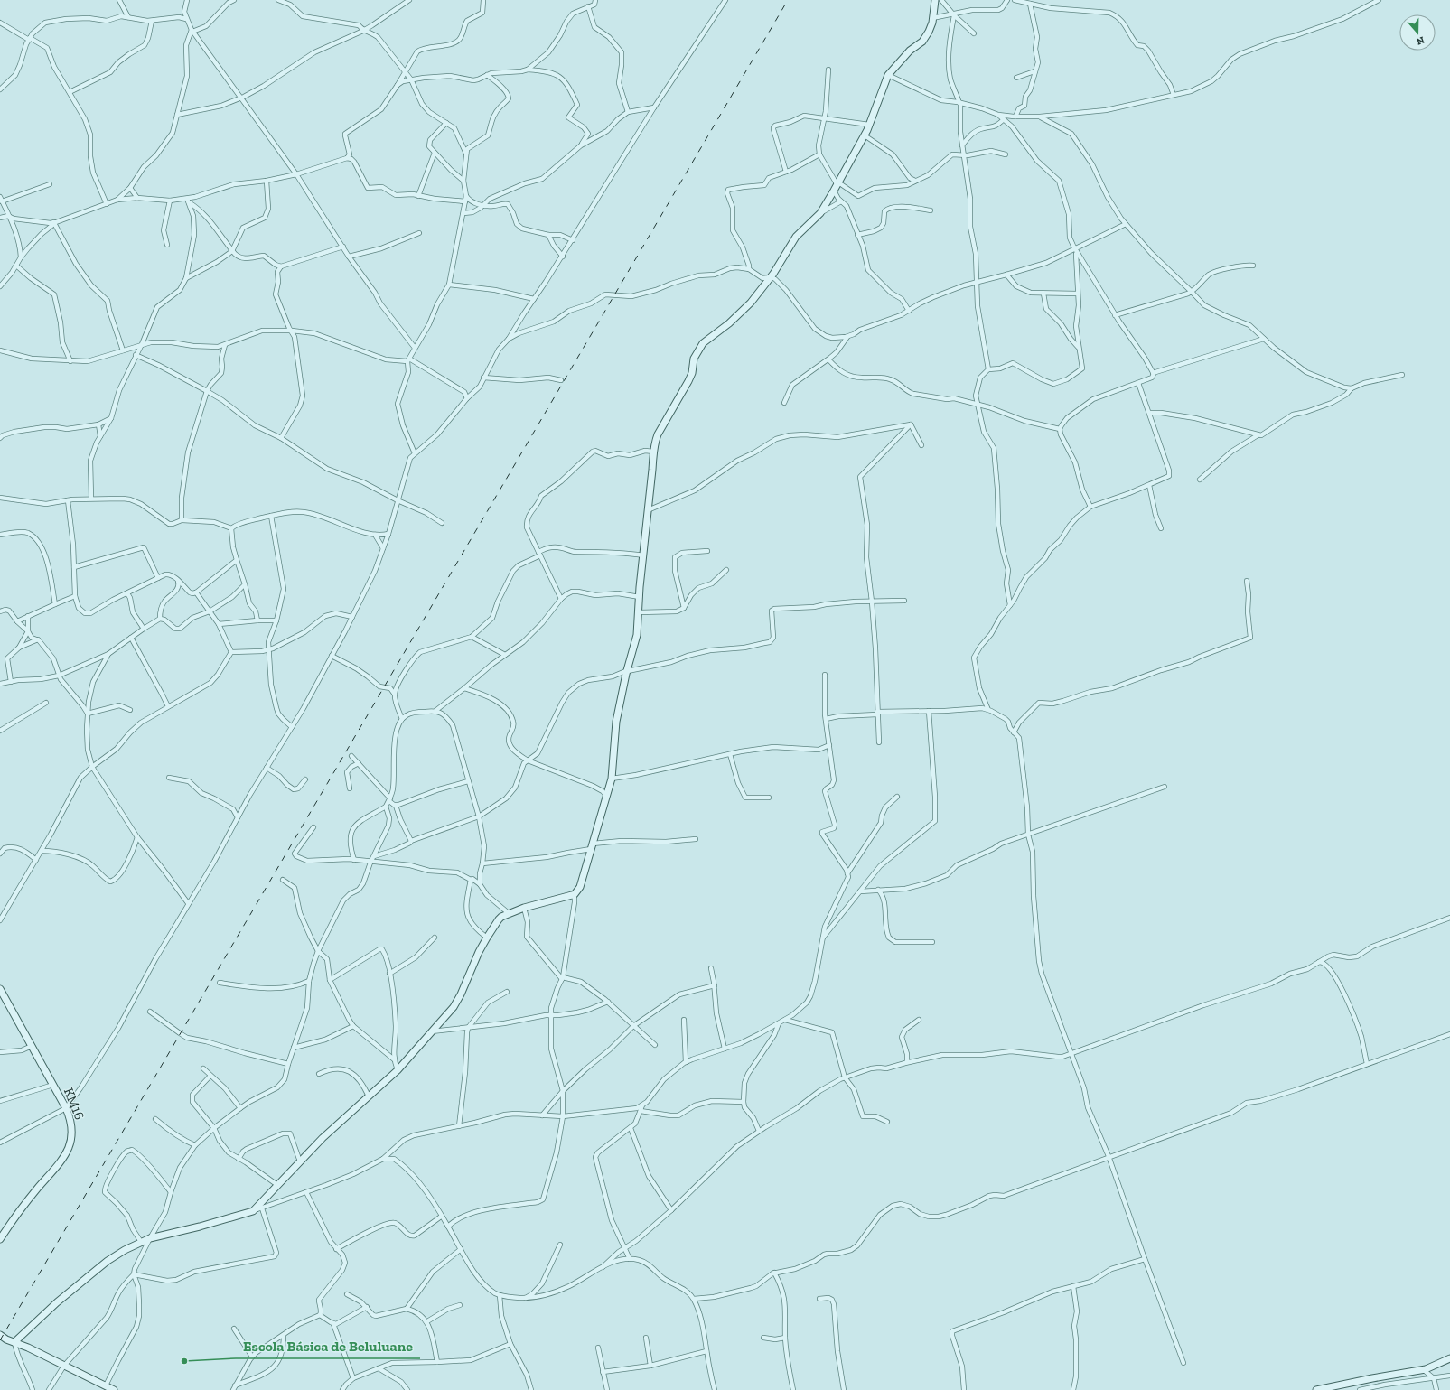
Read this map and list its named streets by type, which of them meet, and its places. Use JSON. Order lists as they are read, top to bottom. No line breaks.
{"streets":{"street":["KM16"]},"places":["Escola Básica de Beluluane"],"north":"bottom"}
